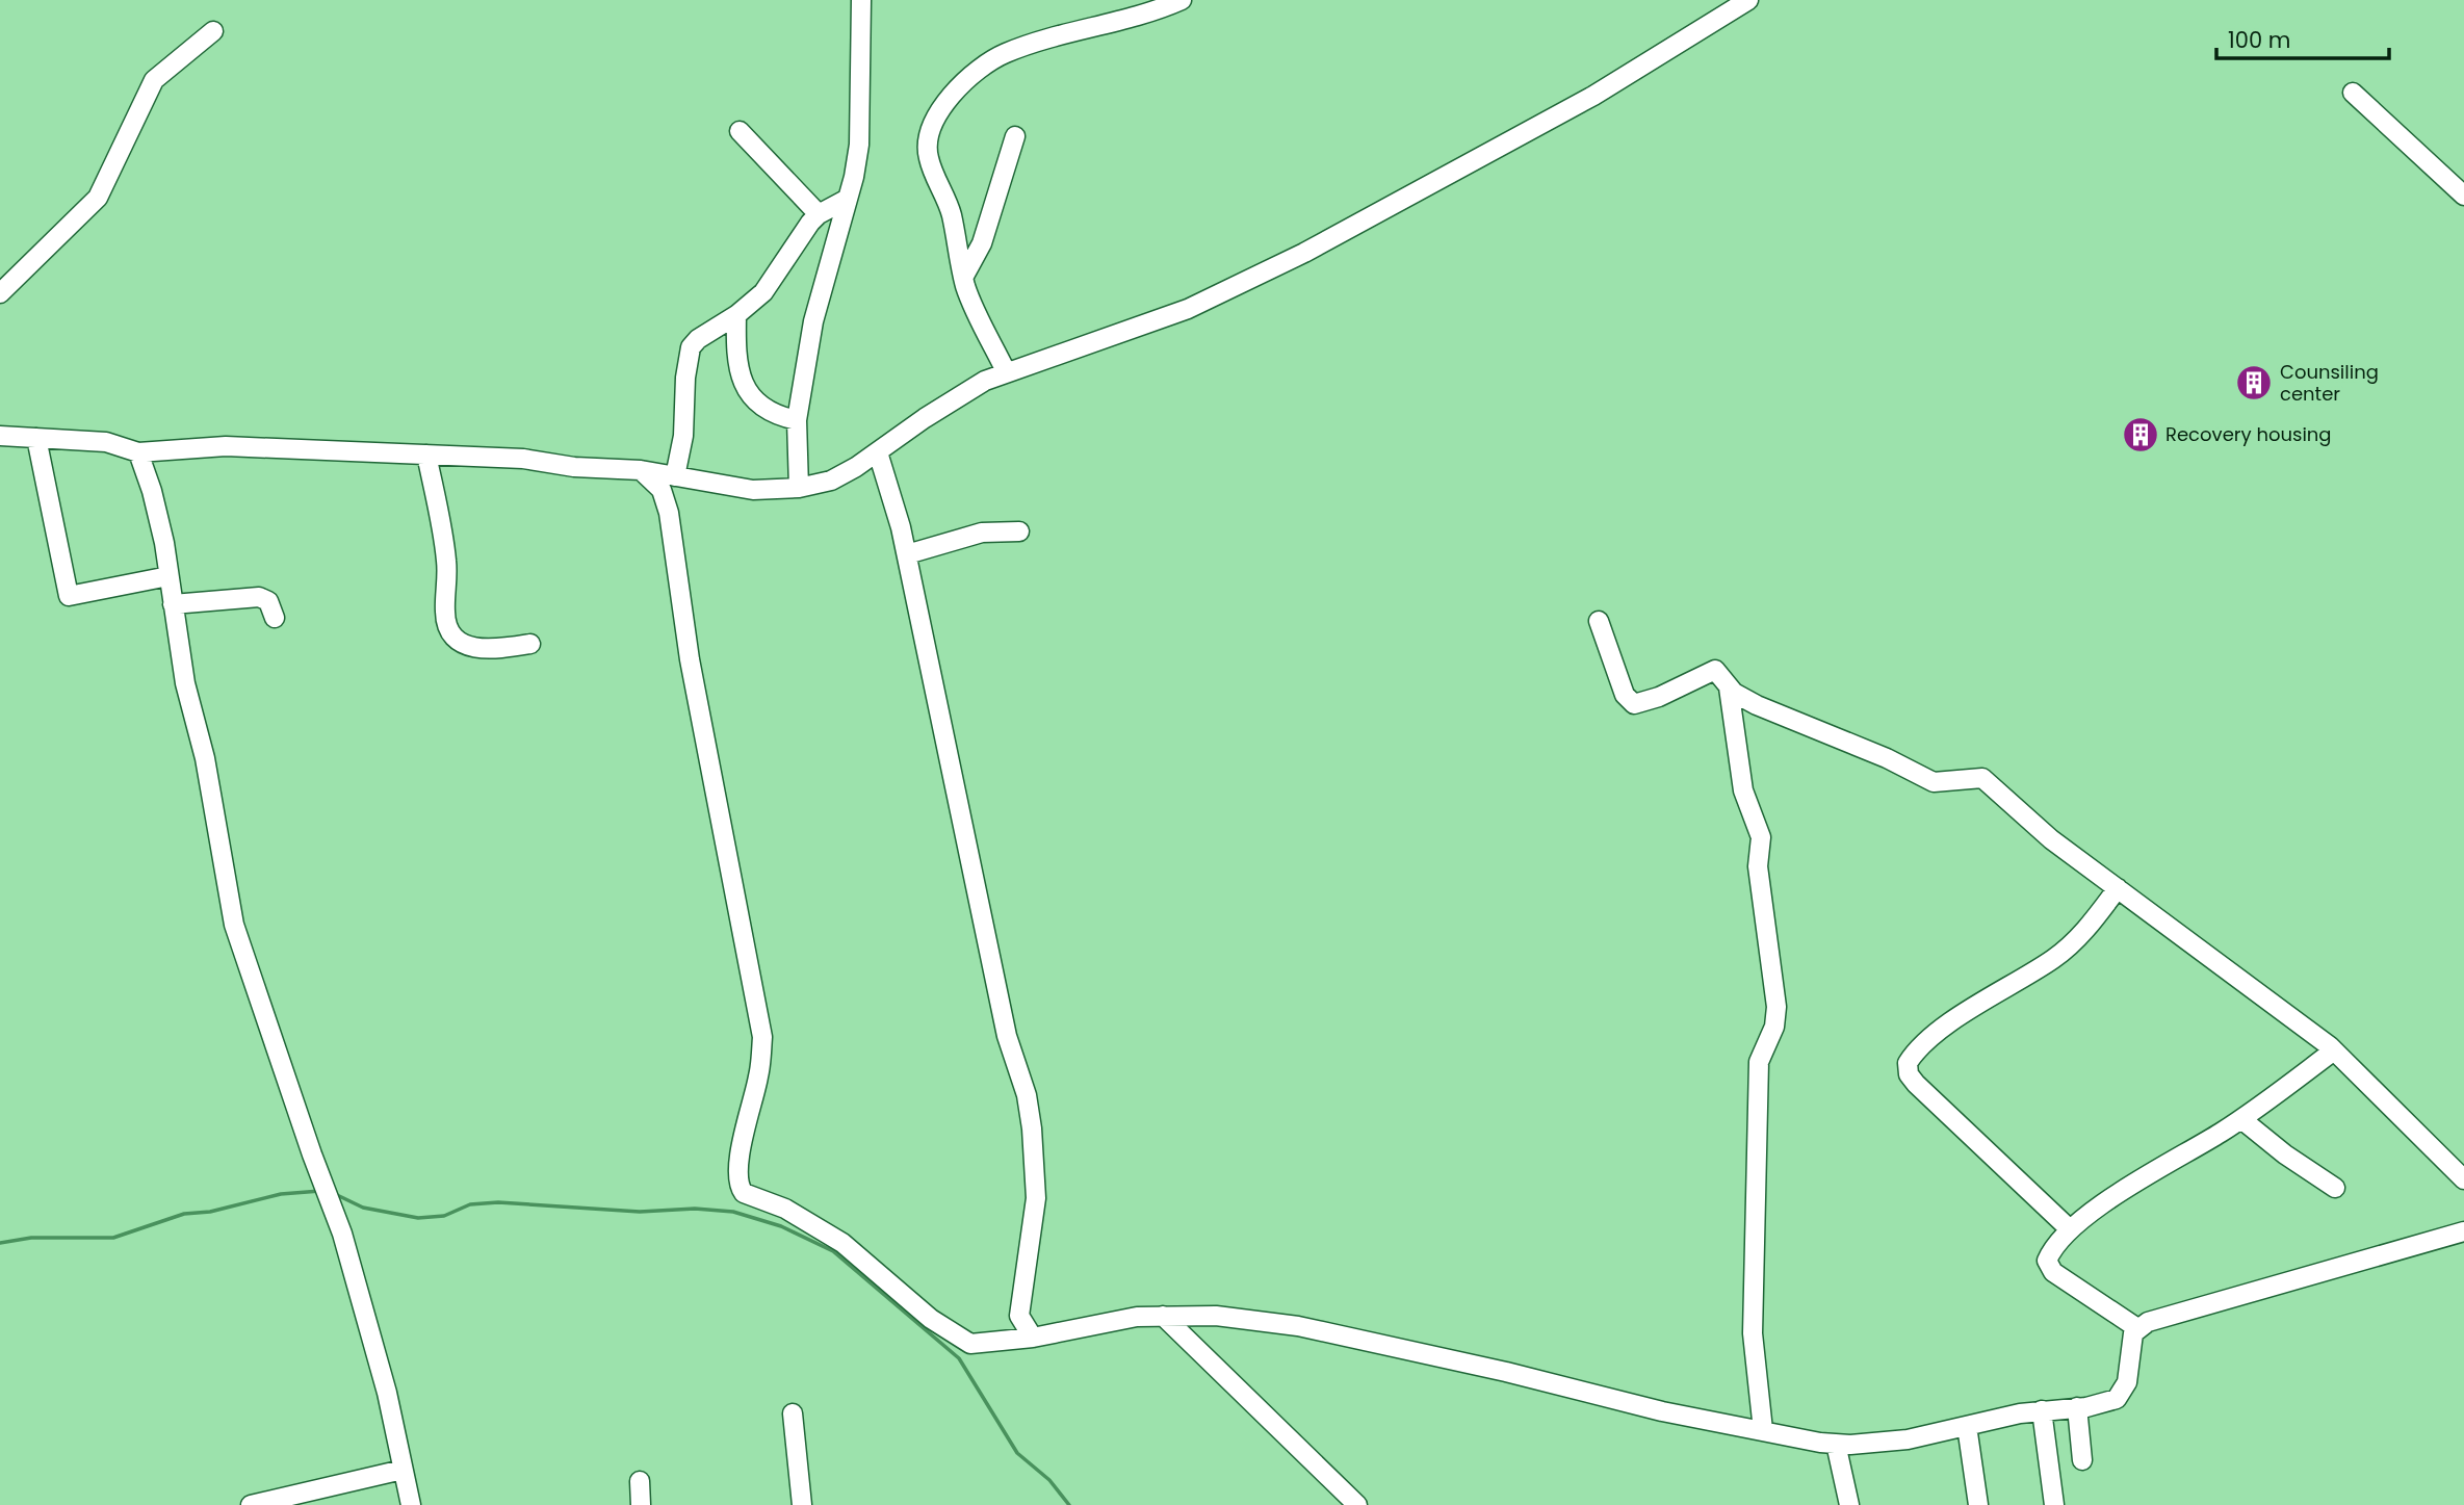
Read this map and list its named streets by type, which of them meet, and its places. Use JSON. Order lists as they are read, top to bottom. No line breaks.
{"places":{"building":["Counsiling center","Recovery housing"]},"scale_bar":"100 m"}
